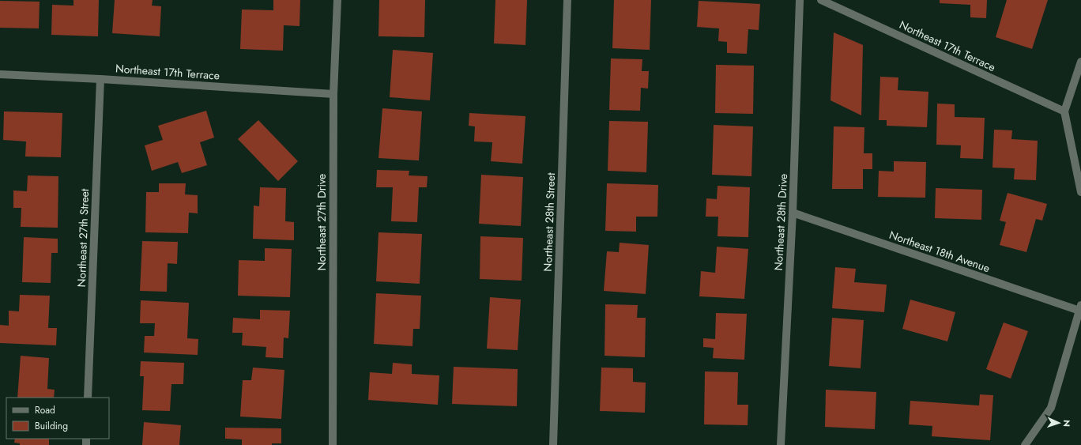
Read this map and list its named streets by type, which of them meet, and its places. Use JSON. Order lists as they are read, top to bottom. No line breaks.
{"streets":{"street":["Northeast 17th Terrace","Northeast 27th Drive","Northeast 28th Street","Northeast 28th Drive","Northeast 27th Street","Northeast 18th Avenue"]},"crossings":[["Northeast 17th Terrace","Northeast 27th Drive"],["Northeast 17th Terrace","Northeast 27th Street"],["Northeast 28th Drive","Northeast 18th Avenue"]],"legend":["Road","Building"],"north":"right"}
